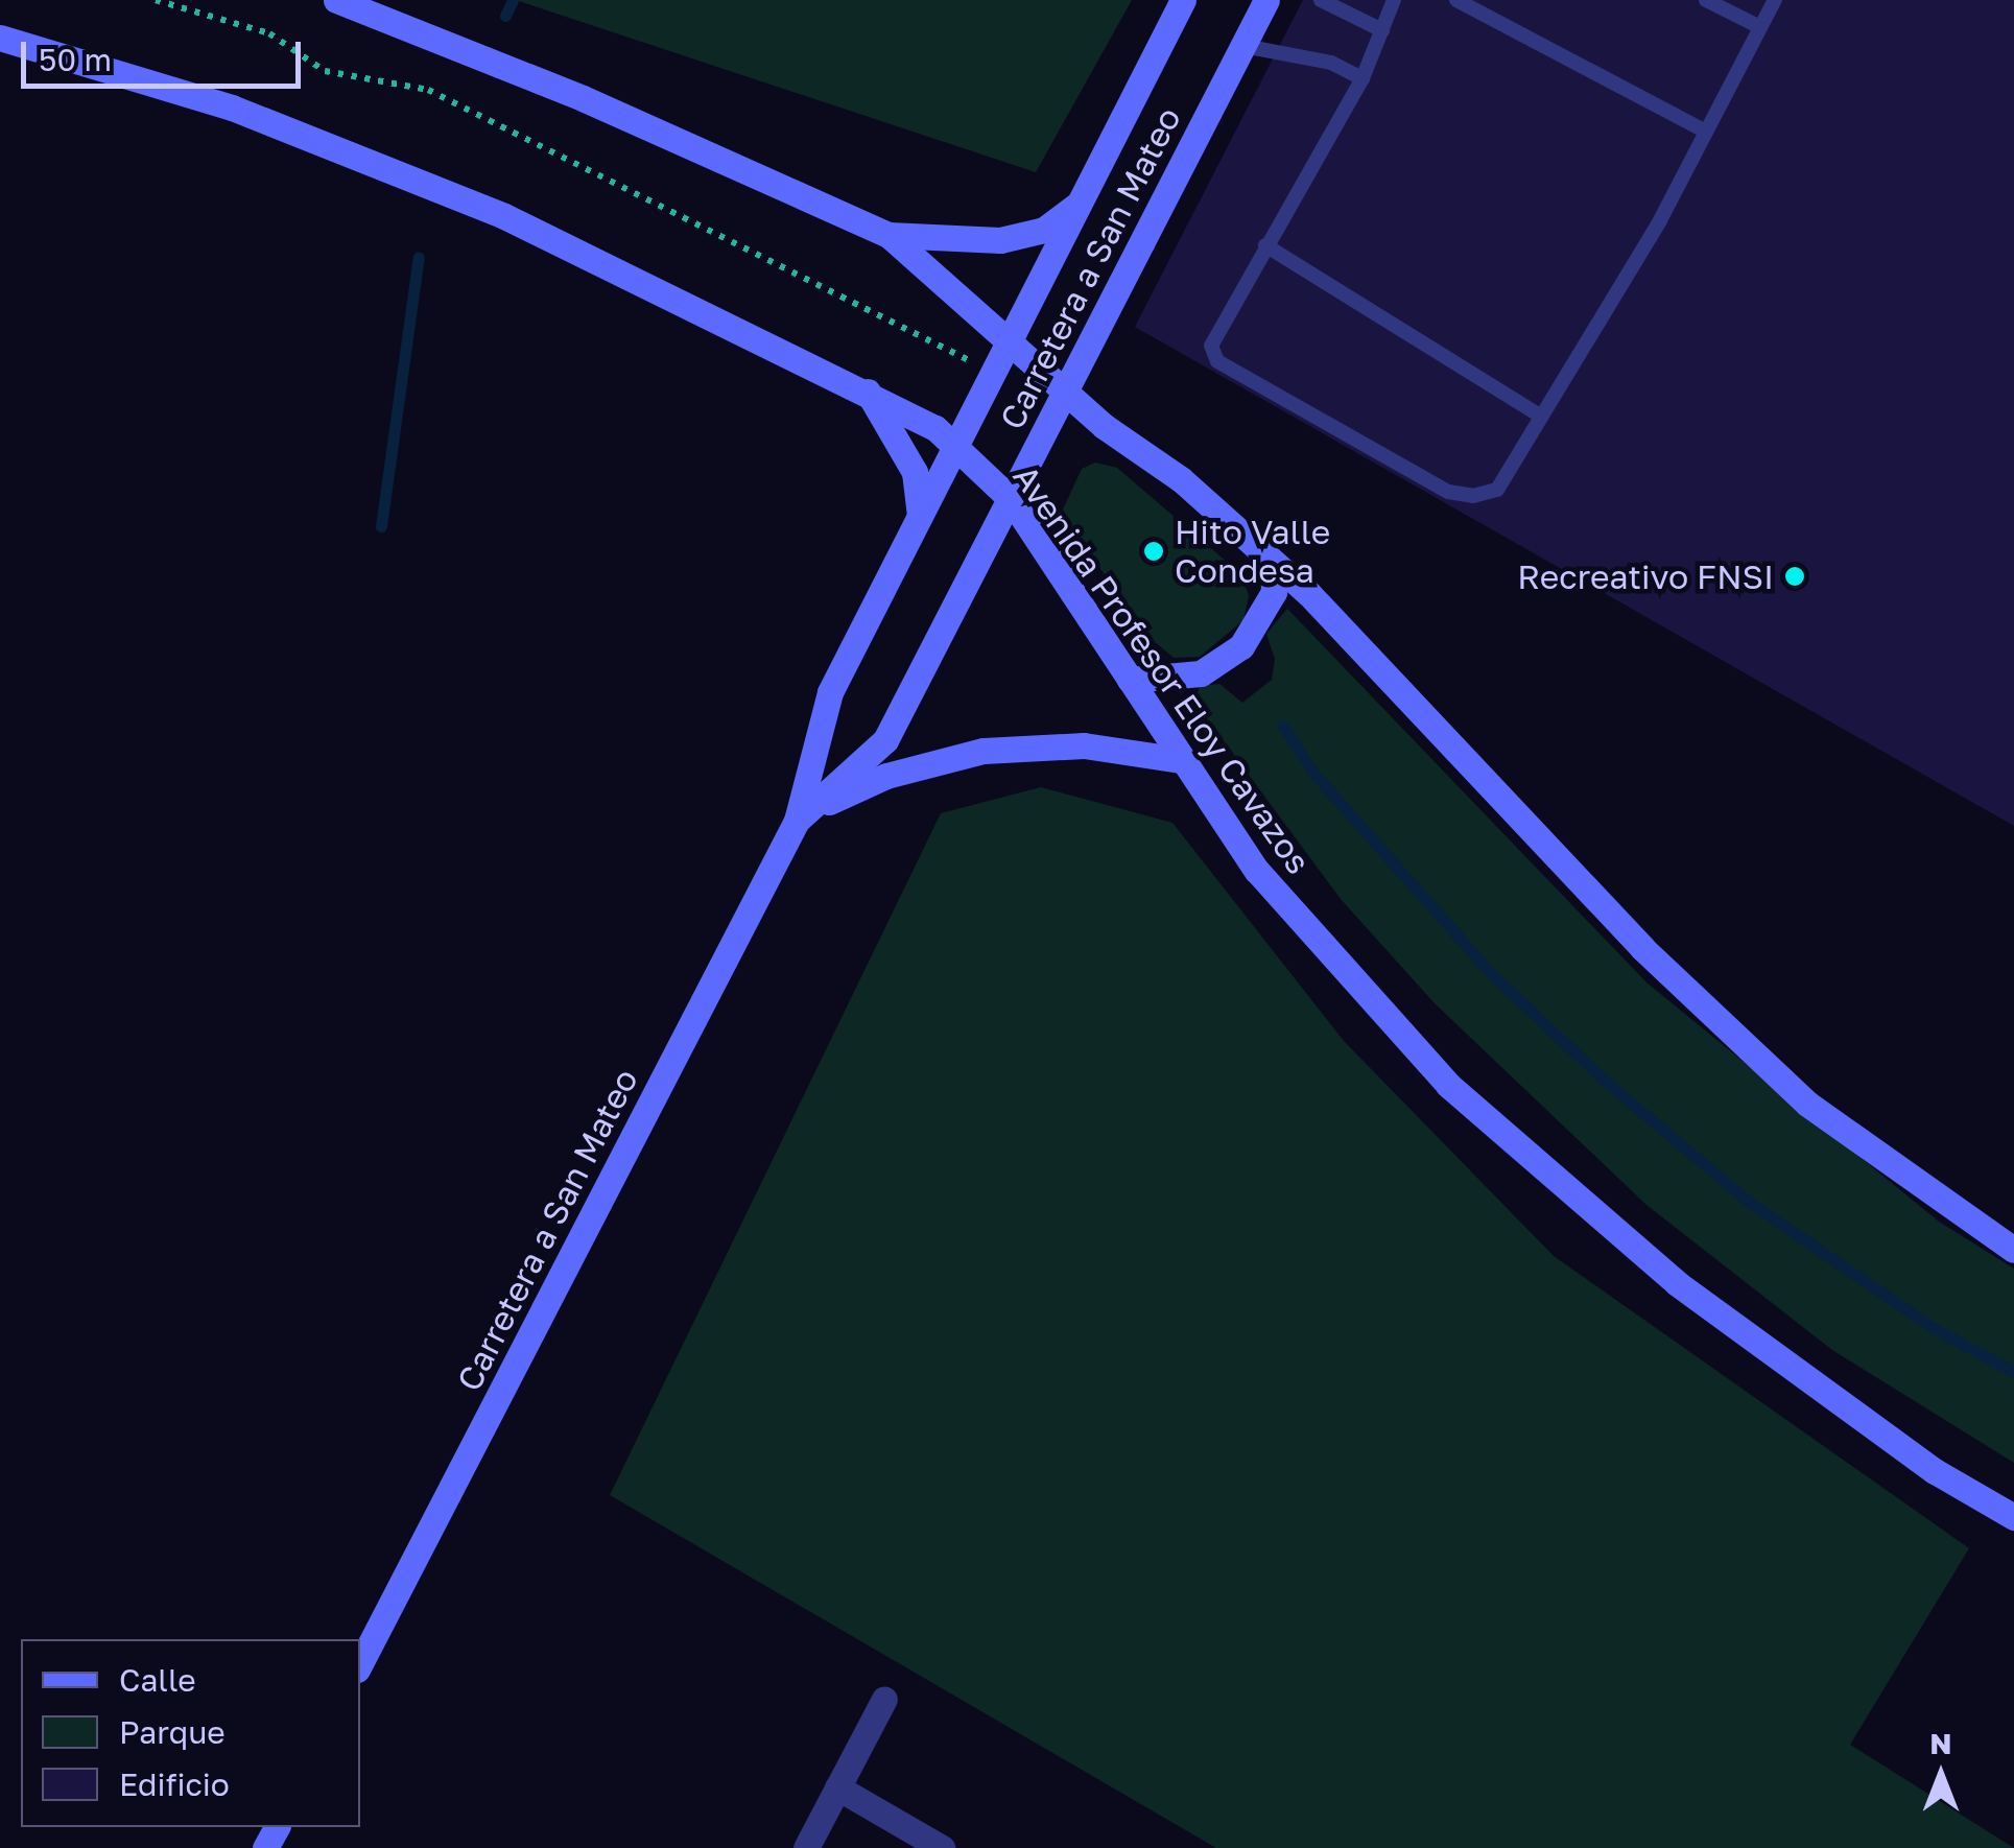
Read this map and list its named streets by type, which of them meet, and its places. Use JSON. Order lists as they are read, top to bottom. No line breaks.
{"streets":{"main road":["Carretera a San Mateo","Avenida Profesor Eloy Cavazos"]},"crossings":[["Carretera a San Mateo","Avenida Profesor Eloy Cavazos"]],"places":["Hito Valle Condesa","Recreativo FNSI"],"legend":["Calle","Parque","Edificio"],"scale_bar":"50 m","north":"top"}
